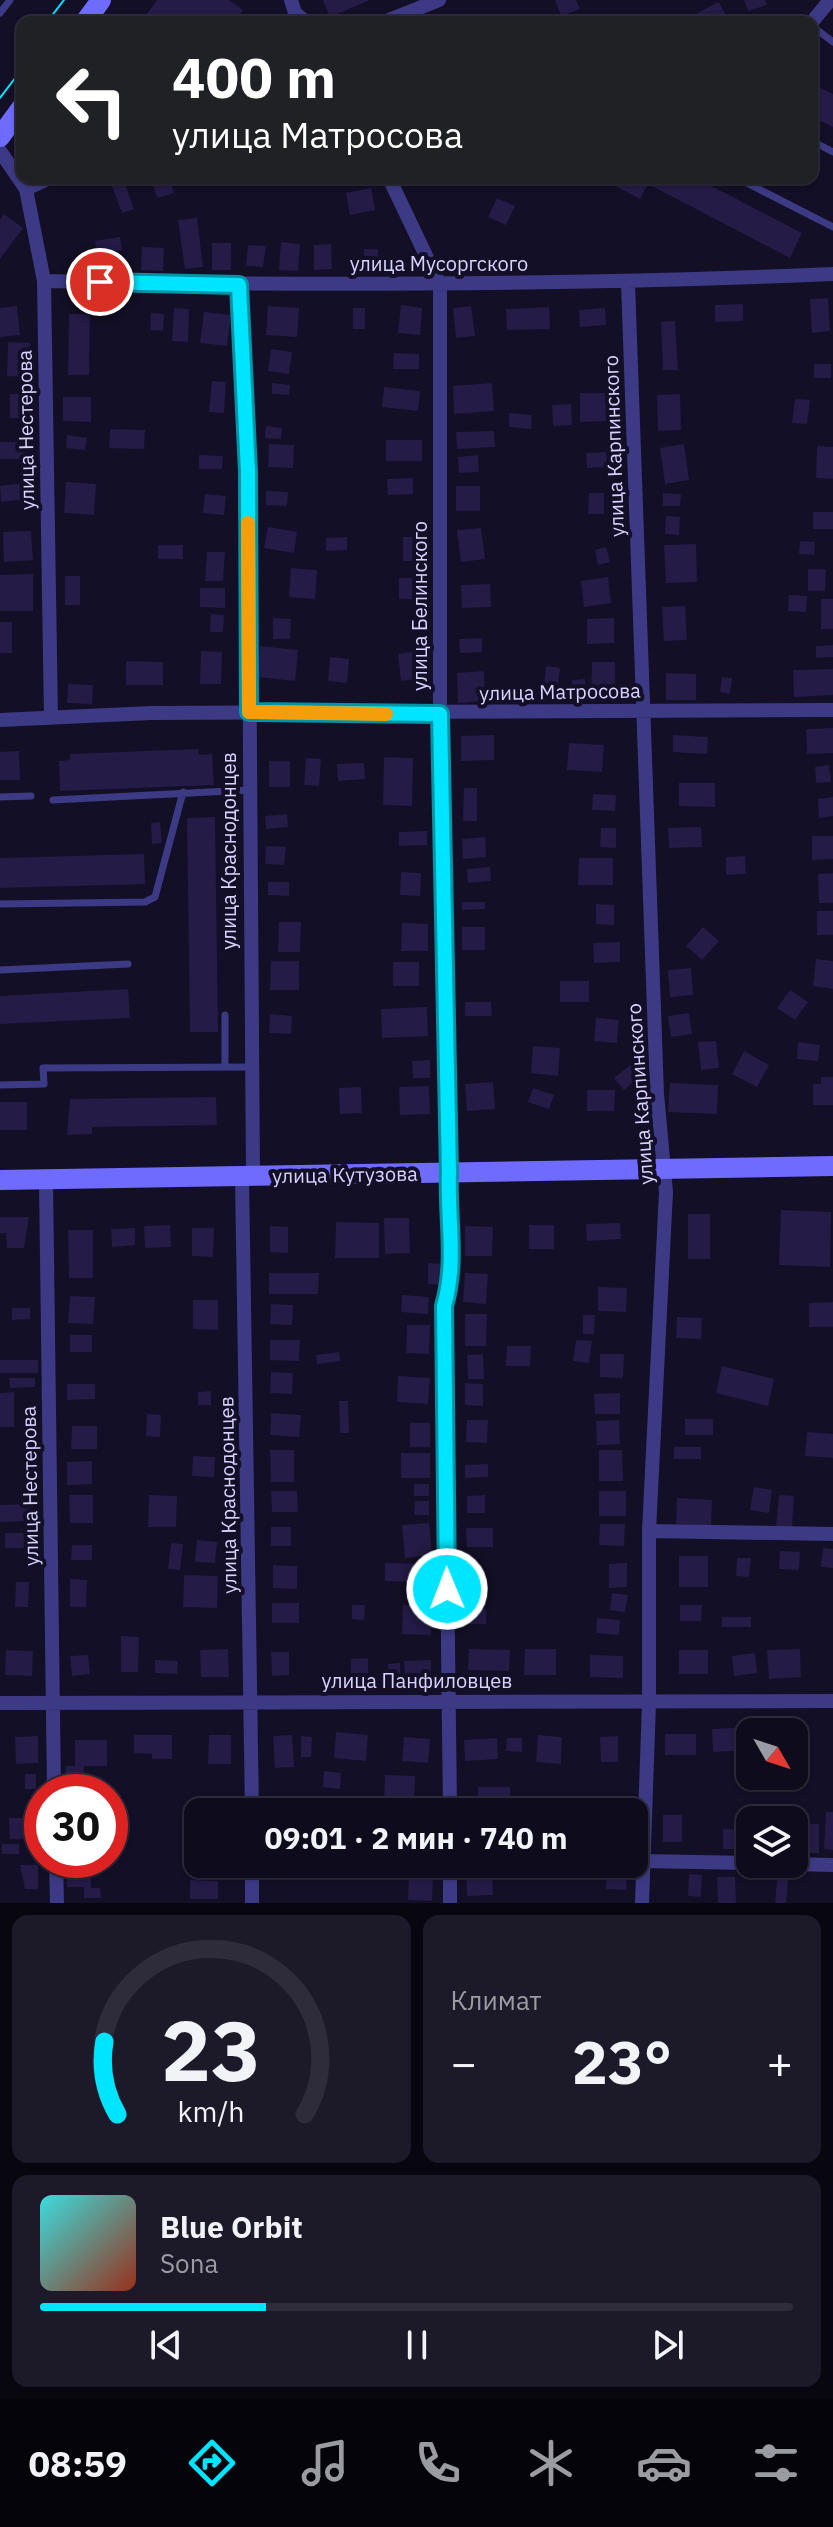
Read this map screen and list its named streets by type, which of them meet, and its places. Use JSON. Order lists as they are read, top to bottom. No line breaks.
{"streets":{"main road":["улица Кутузова"],"street":["улица Мусоргского","улица Нестерова","улица Карпинского","улица Белинского","улица Матросова","улица Краснодонцев","улица Панфиловцев"]},"crossings":[["улица Мусоргского","улица Нестерова"],["улица Мусоргского","улица Карпинского"],["улица Мусоргского","улица Белинского"],["улица Мусоргского","улица Краснодонцев"],["улица Нестерова","улица Матросова"],["улица Нестерова","улица Кутузова"],["улица Нестерова","улица Панфиловцев"],["улица Карпинского","улица Матросова"],["улица Карпинского","улица Кутузова"],["улица Карпинского","улица Панфиловцев"],["улица Белинского","улица Матросова"],["улица Белинского","улица Кутузова"],["улица Белинского","улица Панфиловцев"],["улица Матросова","улица Краснодонцев"],["улица Краснодонцев","улица Кутузова"],["улица Краснодонцев","улица Панфиловцев"]],"north":"bottom right","page":{"turn":["400 m","улица Матросова"],"limit":"30","trip":"09:01 · 2 мин · 740 m","tile":"Климат","heat":["−","23°","+"],"song":["Blue Orbit","Sona"],"tabs":"08:59","gauge":["23","km/h"]}}
